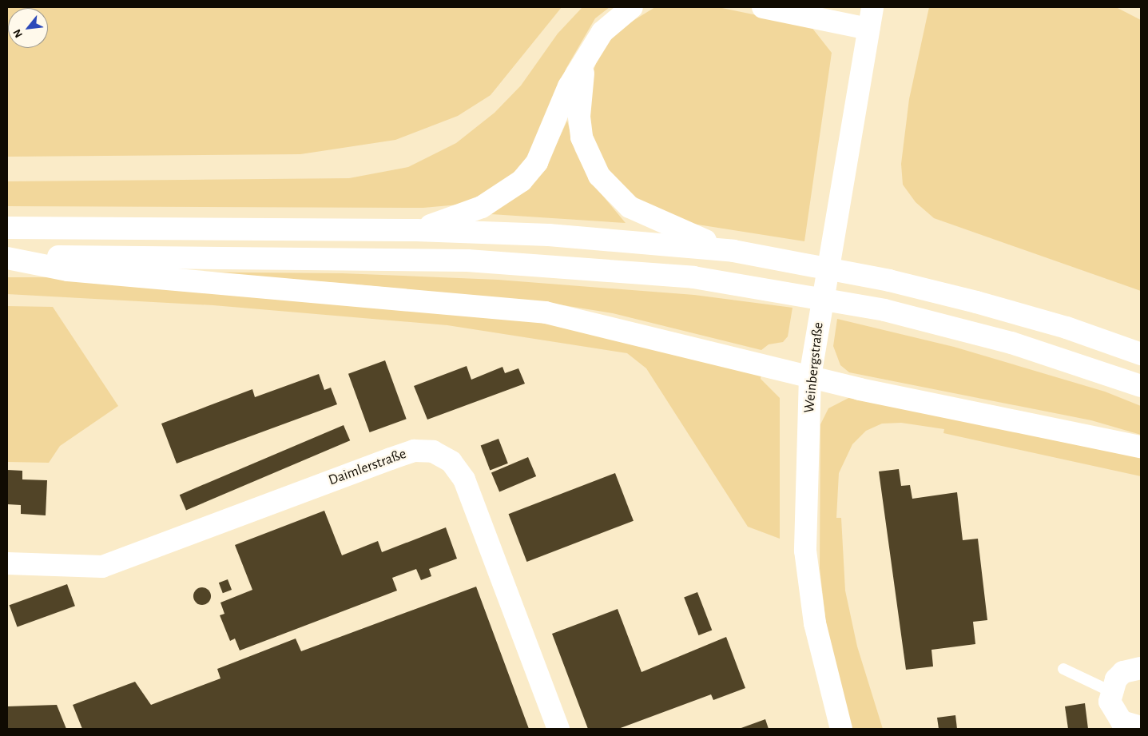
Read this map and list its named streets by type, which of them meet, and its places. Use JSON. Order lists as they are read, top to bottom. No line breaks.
{"streets":{"main road":["Weinbergstraße","Daimlerstraße"]},"north":"bottom left"}
